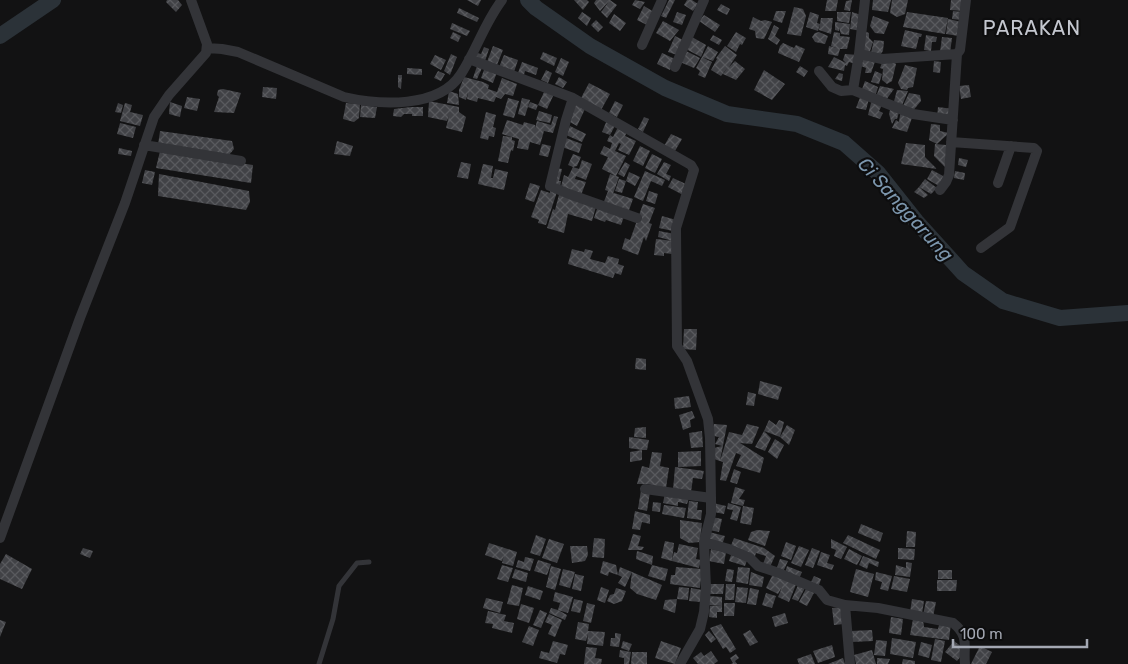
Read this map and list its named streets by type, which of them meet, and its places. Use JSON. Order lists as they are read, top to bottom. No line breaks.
{"districts":["PARAKAN"],"water":["Ci Sanggarung"],"scale_bar":"100 m"}
